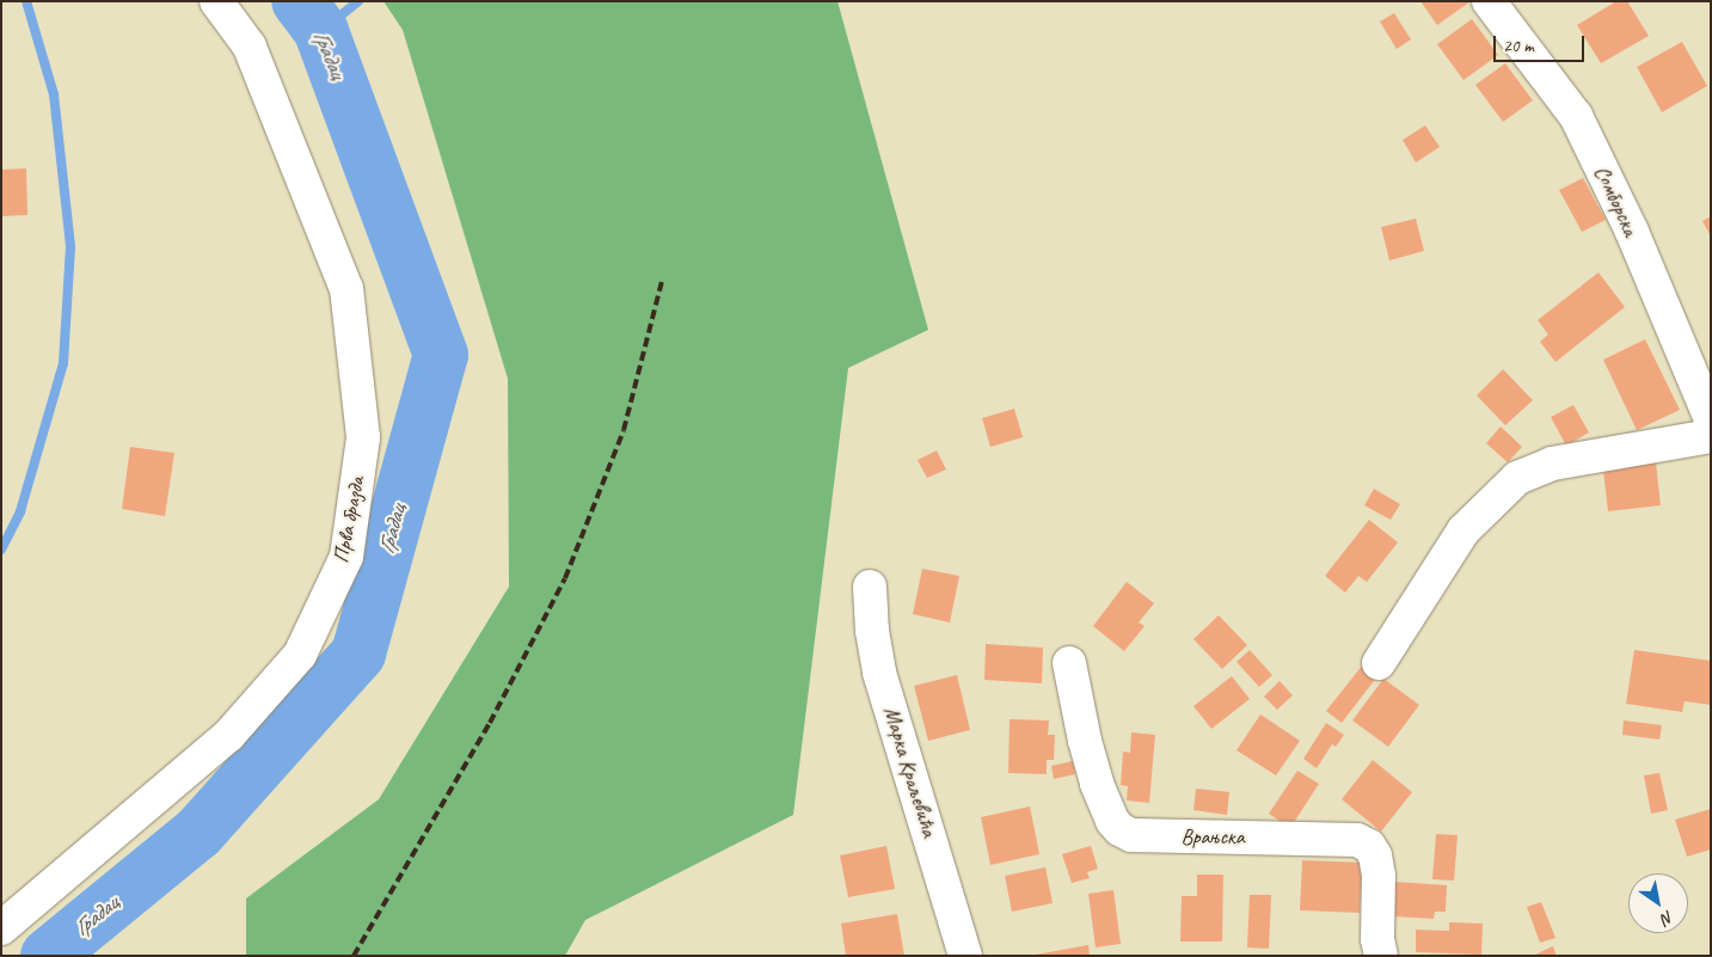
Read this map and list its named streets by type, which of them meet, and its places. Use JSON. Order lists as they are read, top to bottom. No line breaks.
{"streets":{"street":["Сомборска","Прва бразда","Марка Краљевића","Врањска"]},"water":["Градац"],"scale_bar":"20 m","north":"bottom right"}
